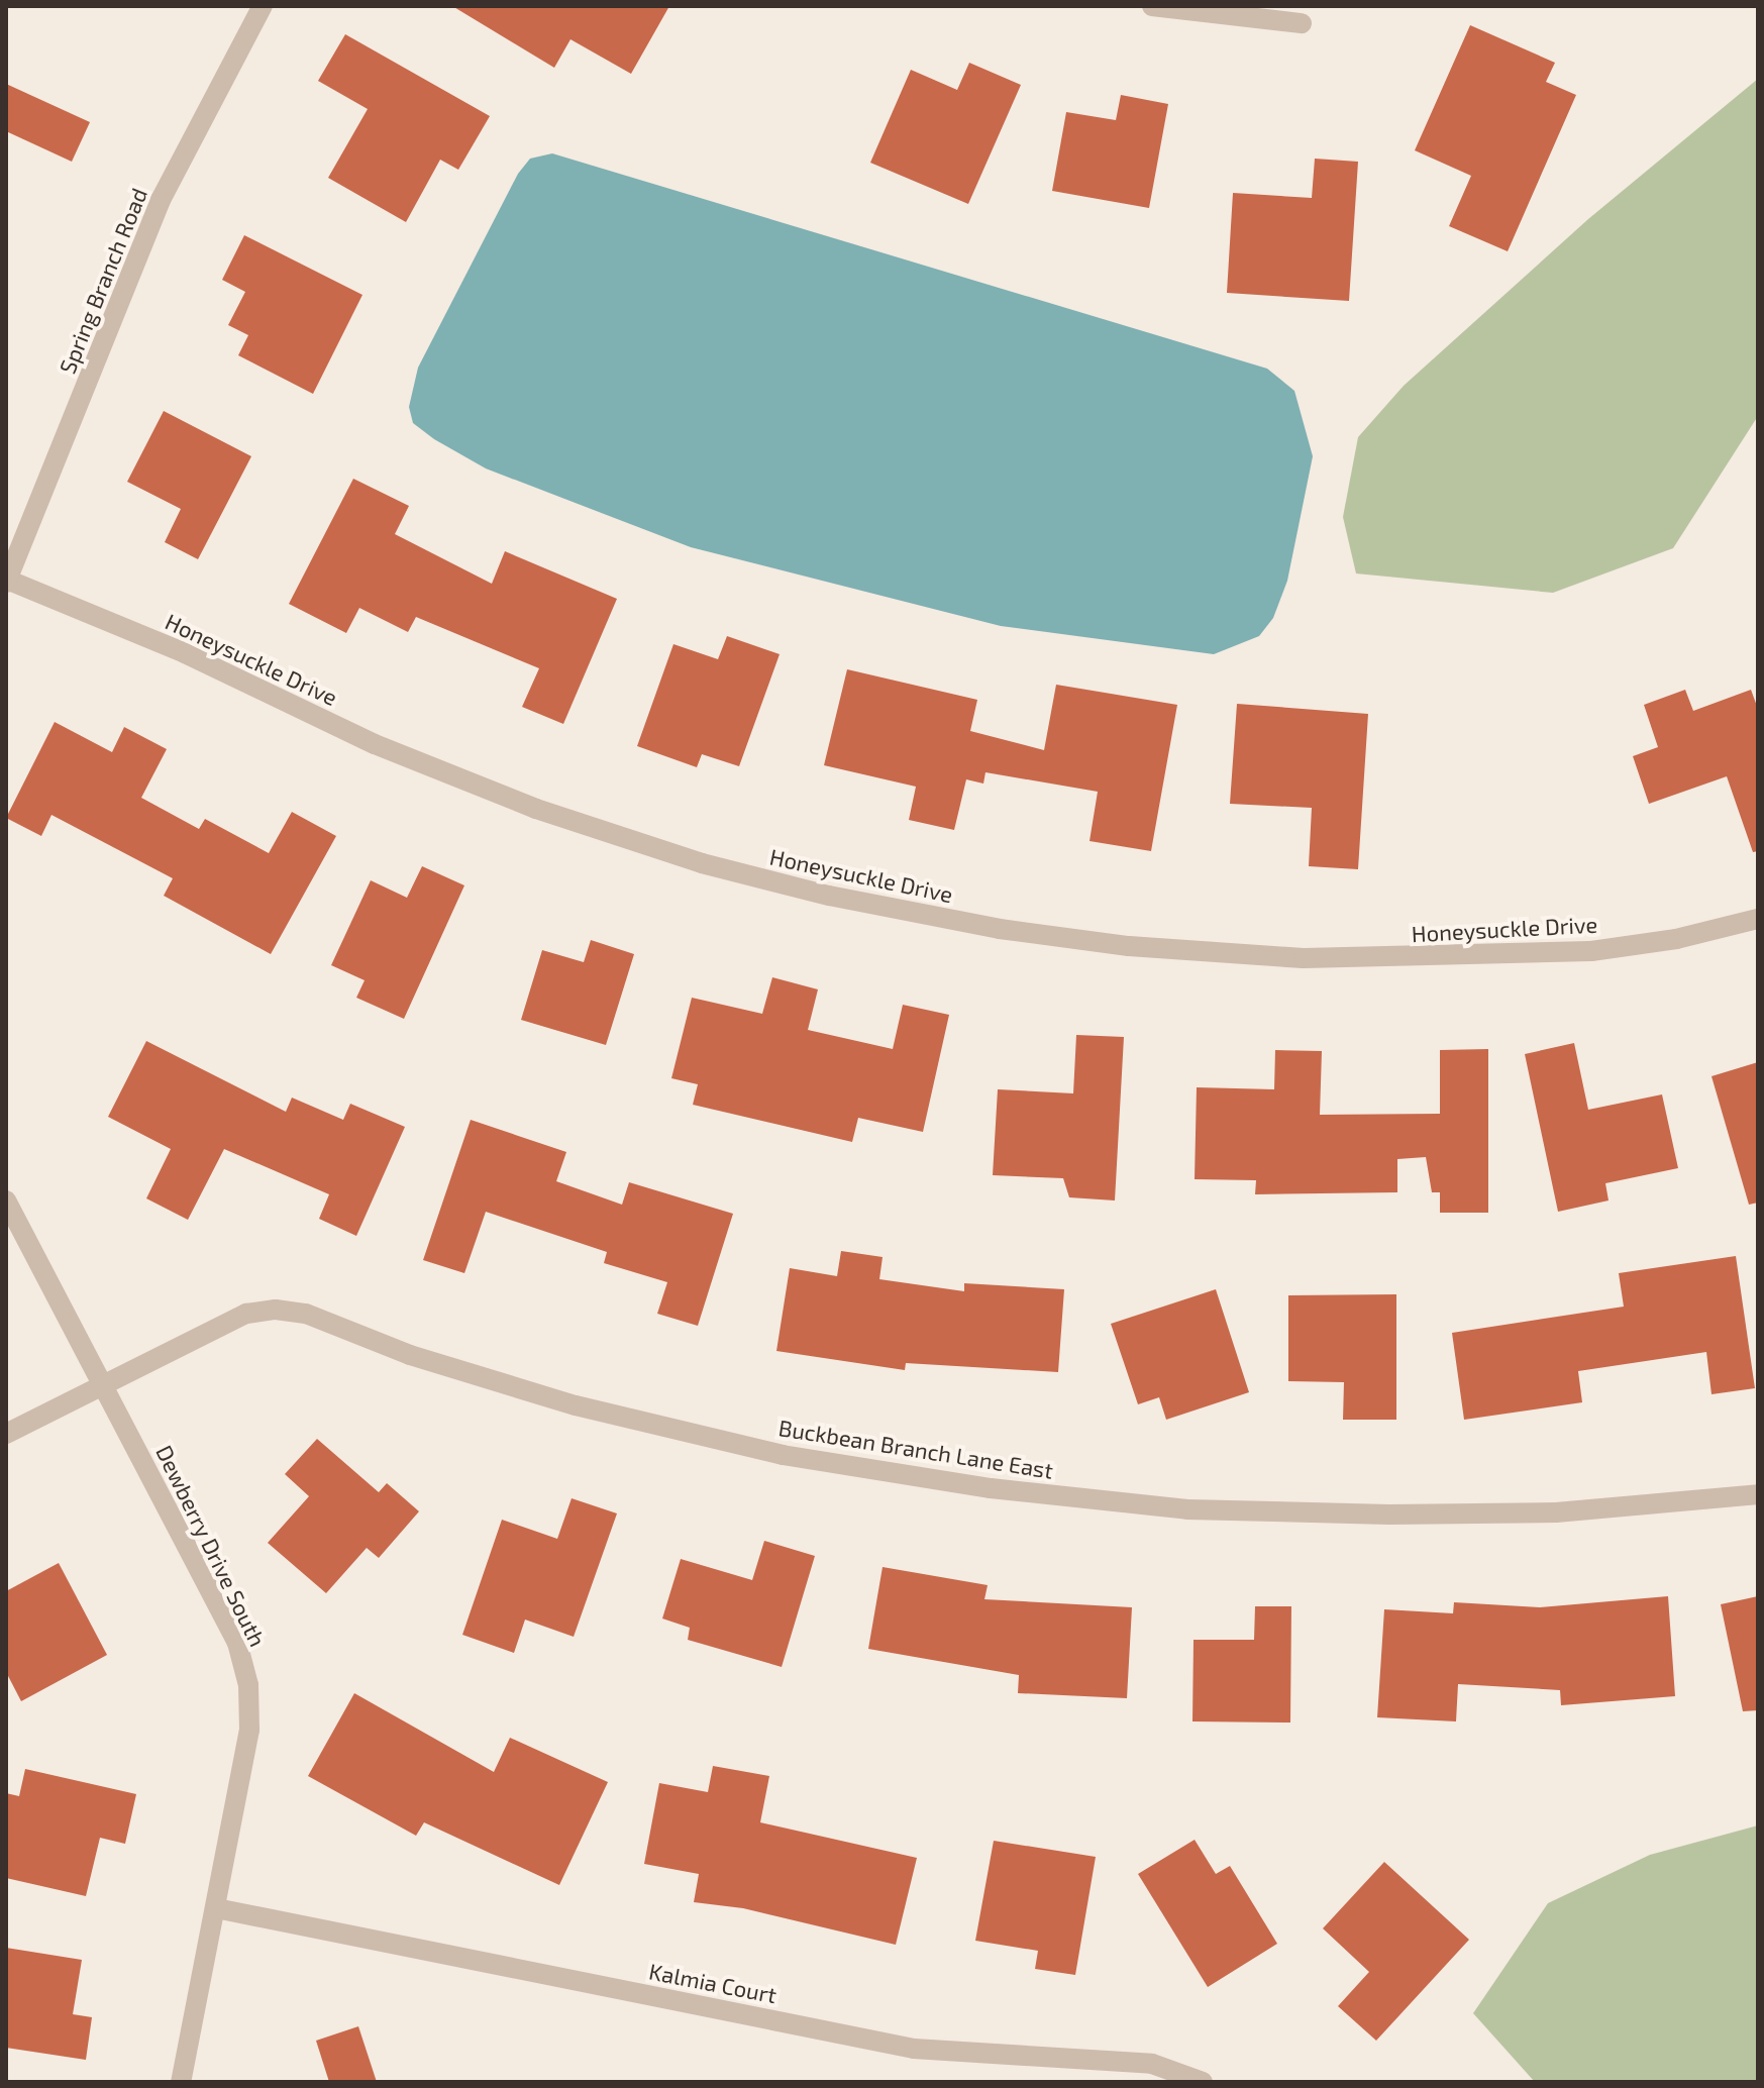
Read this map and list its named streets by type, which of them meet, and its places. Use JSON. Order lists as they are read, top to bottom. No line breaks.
{"streets":{"street":["Spring Branch Road","Honeysuckle Drive","Buckbean Branch Lane East","Dewberry Drive South","Kalmia Court"]},"crossings":[["Spring Branch Road","Honeysuckle Drive"],["Buckbean Branch Lane East","Dewberry Drive South"],["Dewberry Drive South","Kalmia Court"]]}
